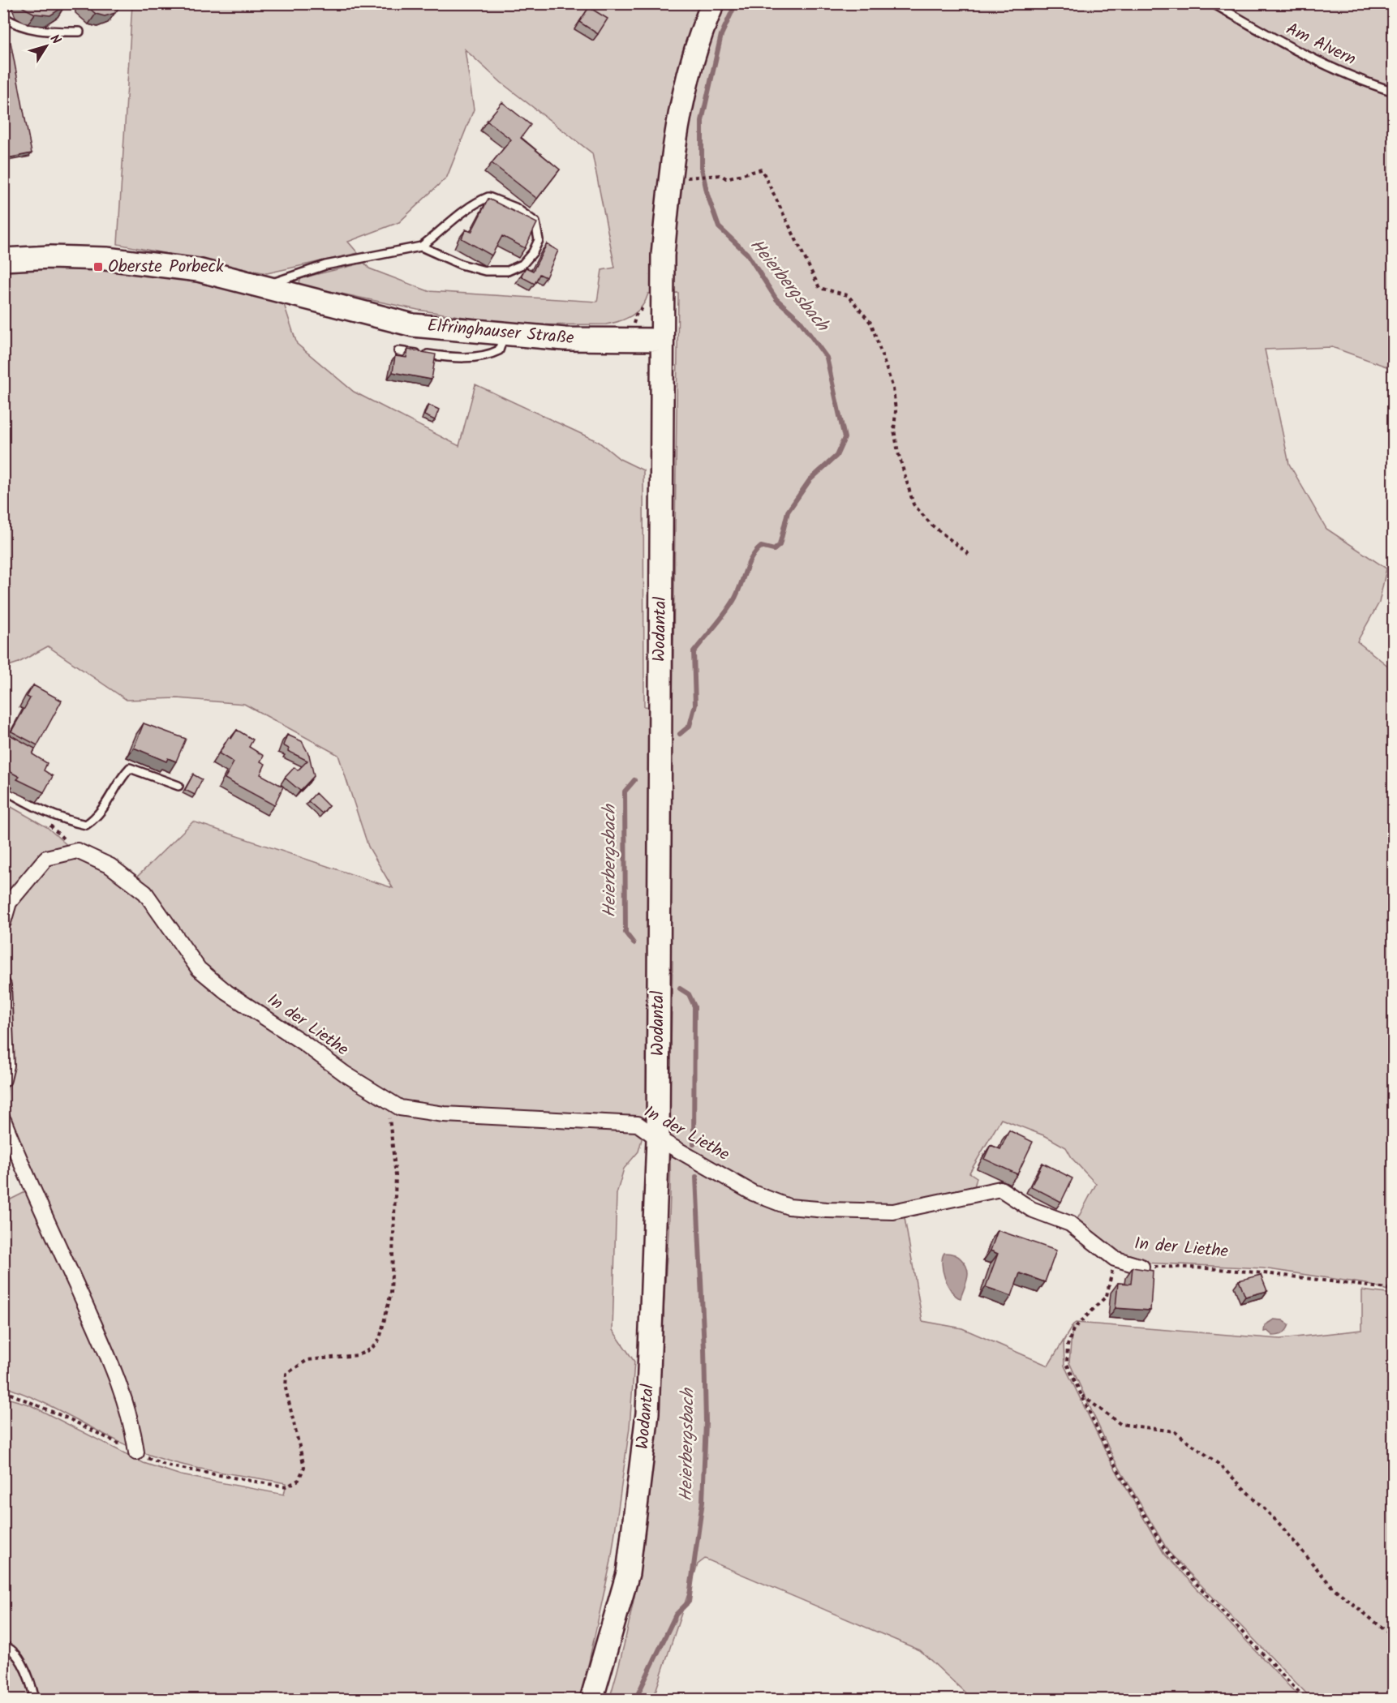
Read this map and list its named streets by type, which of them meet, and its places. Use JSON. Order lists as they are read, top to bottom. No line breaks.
{"streets":{"main road":["Elfringhauser Straße","Wodantal"],"street":["In der Liethe"],"lane":["Am Alvern"]},"crossings":[["Elfringhauser Straße","Wodantal"],["Wodantal","In der Liethe"]],"water":["Heierbergsbach"],"places":{"transit":["Oberste Porbeck"]},"north":"top right"}
